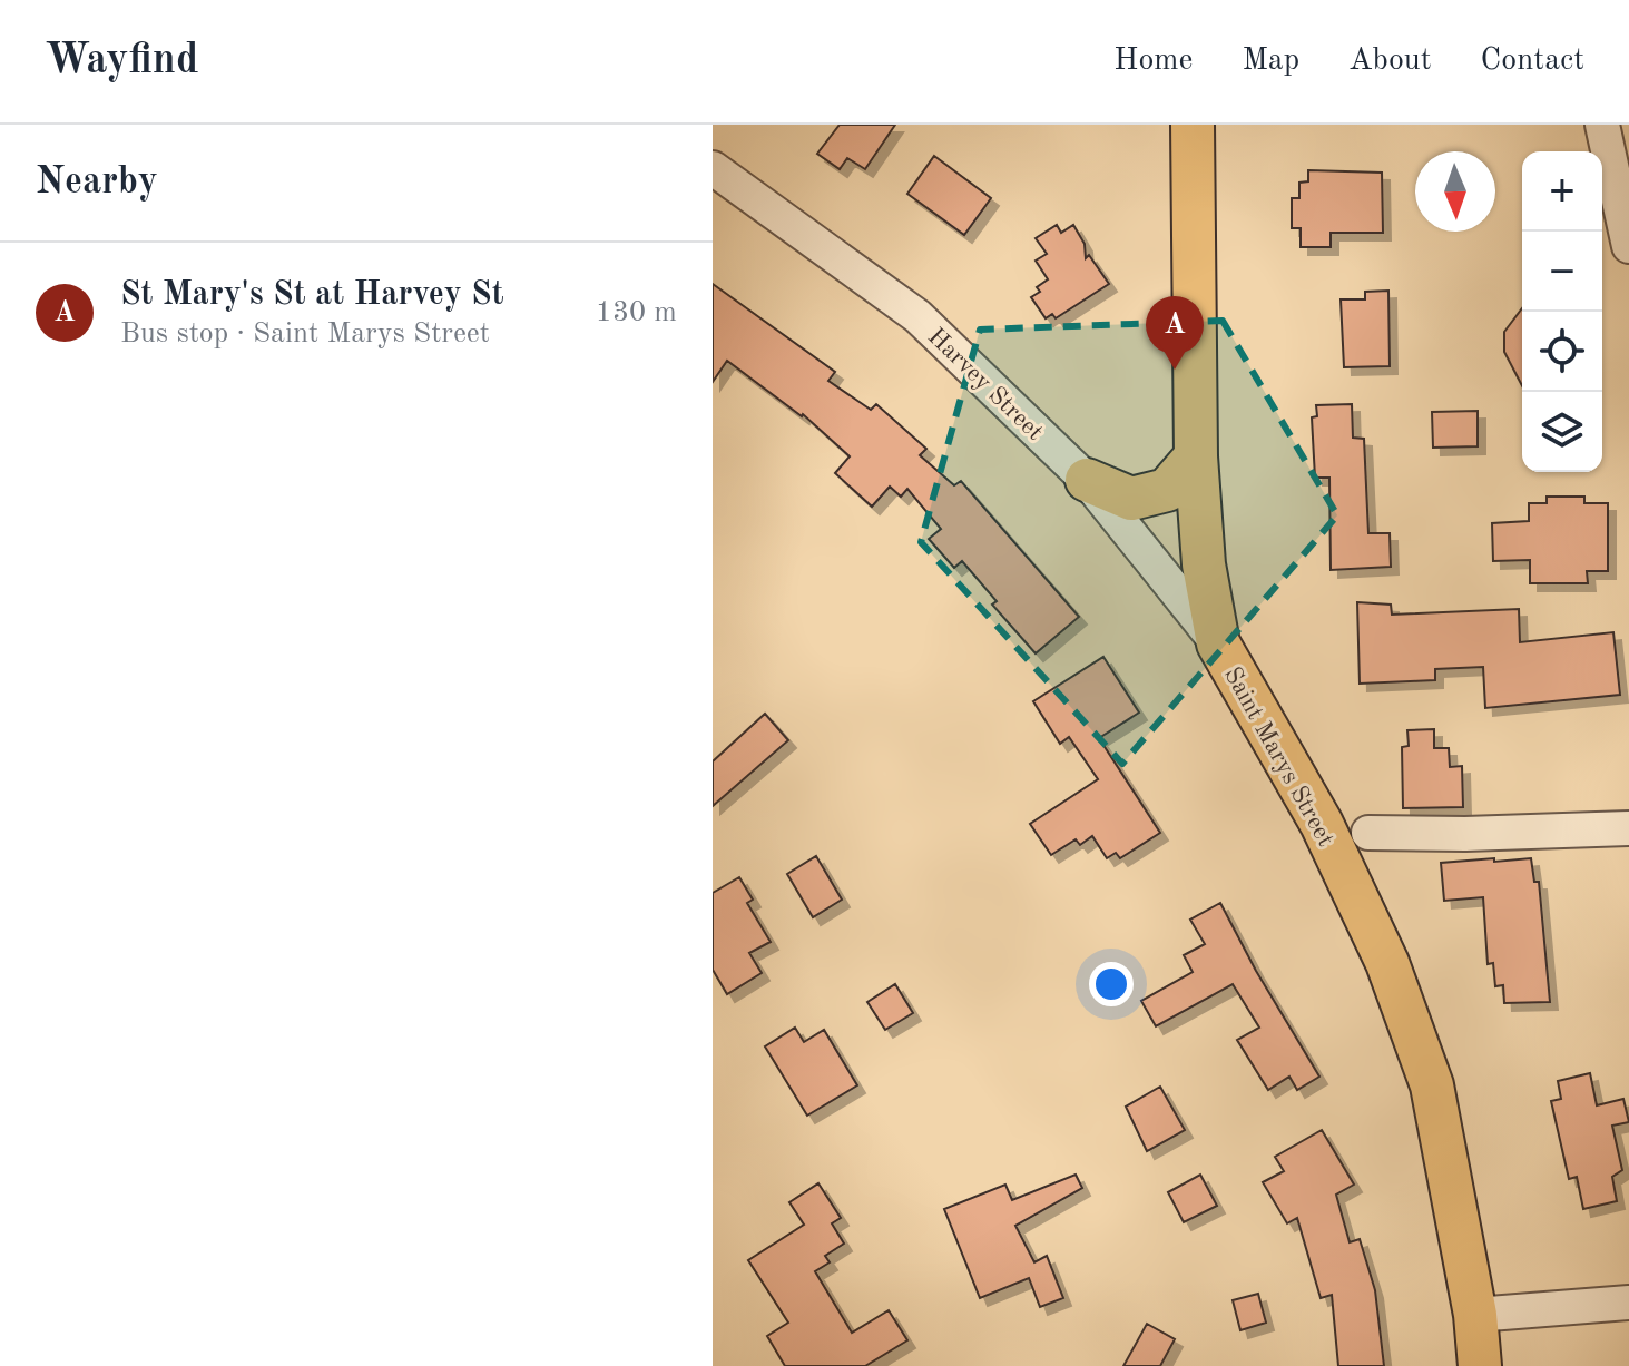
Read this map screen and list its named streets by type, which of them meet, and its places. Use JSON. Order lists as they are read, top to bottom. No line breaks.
{"streets":{"main road":["Saint Marys Street"],"street":["Harvey Street"]},"crossings":[["Harvey Street","Saint Marys Street"]],"north":"bottom","page":{"header":"Wayfind","nav":["Home","Map","About","Contact"],"heading":"Nearby","map_buttons":["+","−"],"list":[{"mark":"A","name":"St Mary's St at Harvey St","note":"Bus stop · Saint Marys Street","value":"130 m"}],"pins":"A"}}
